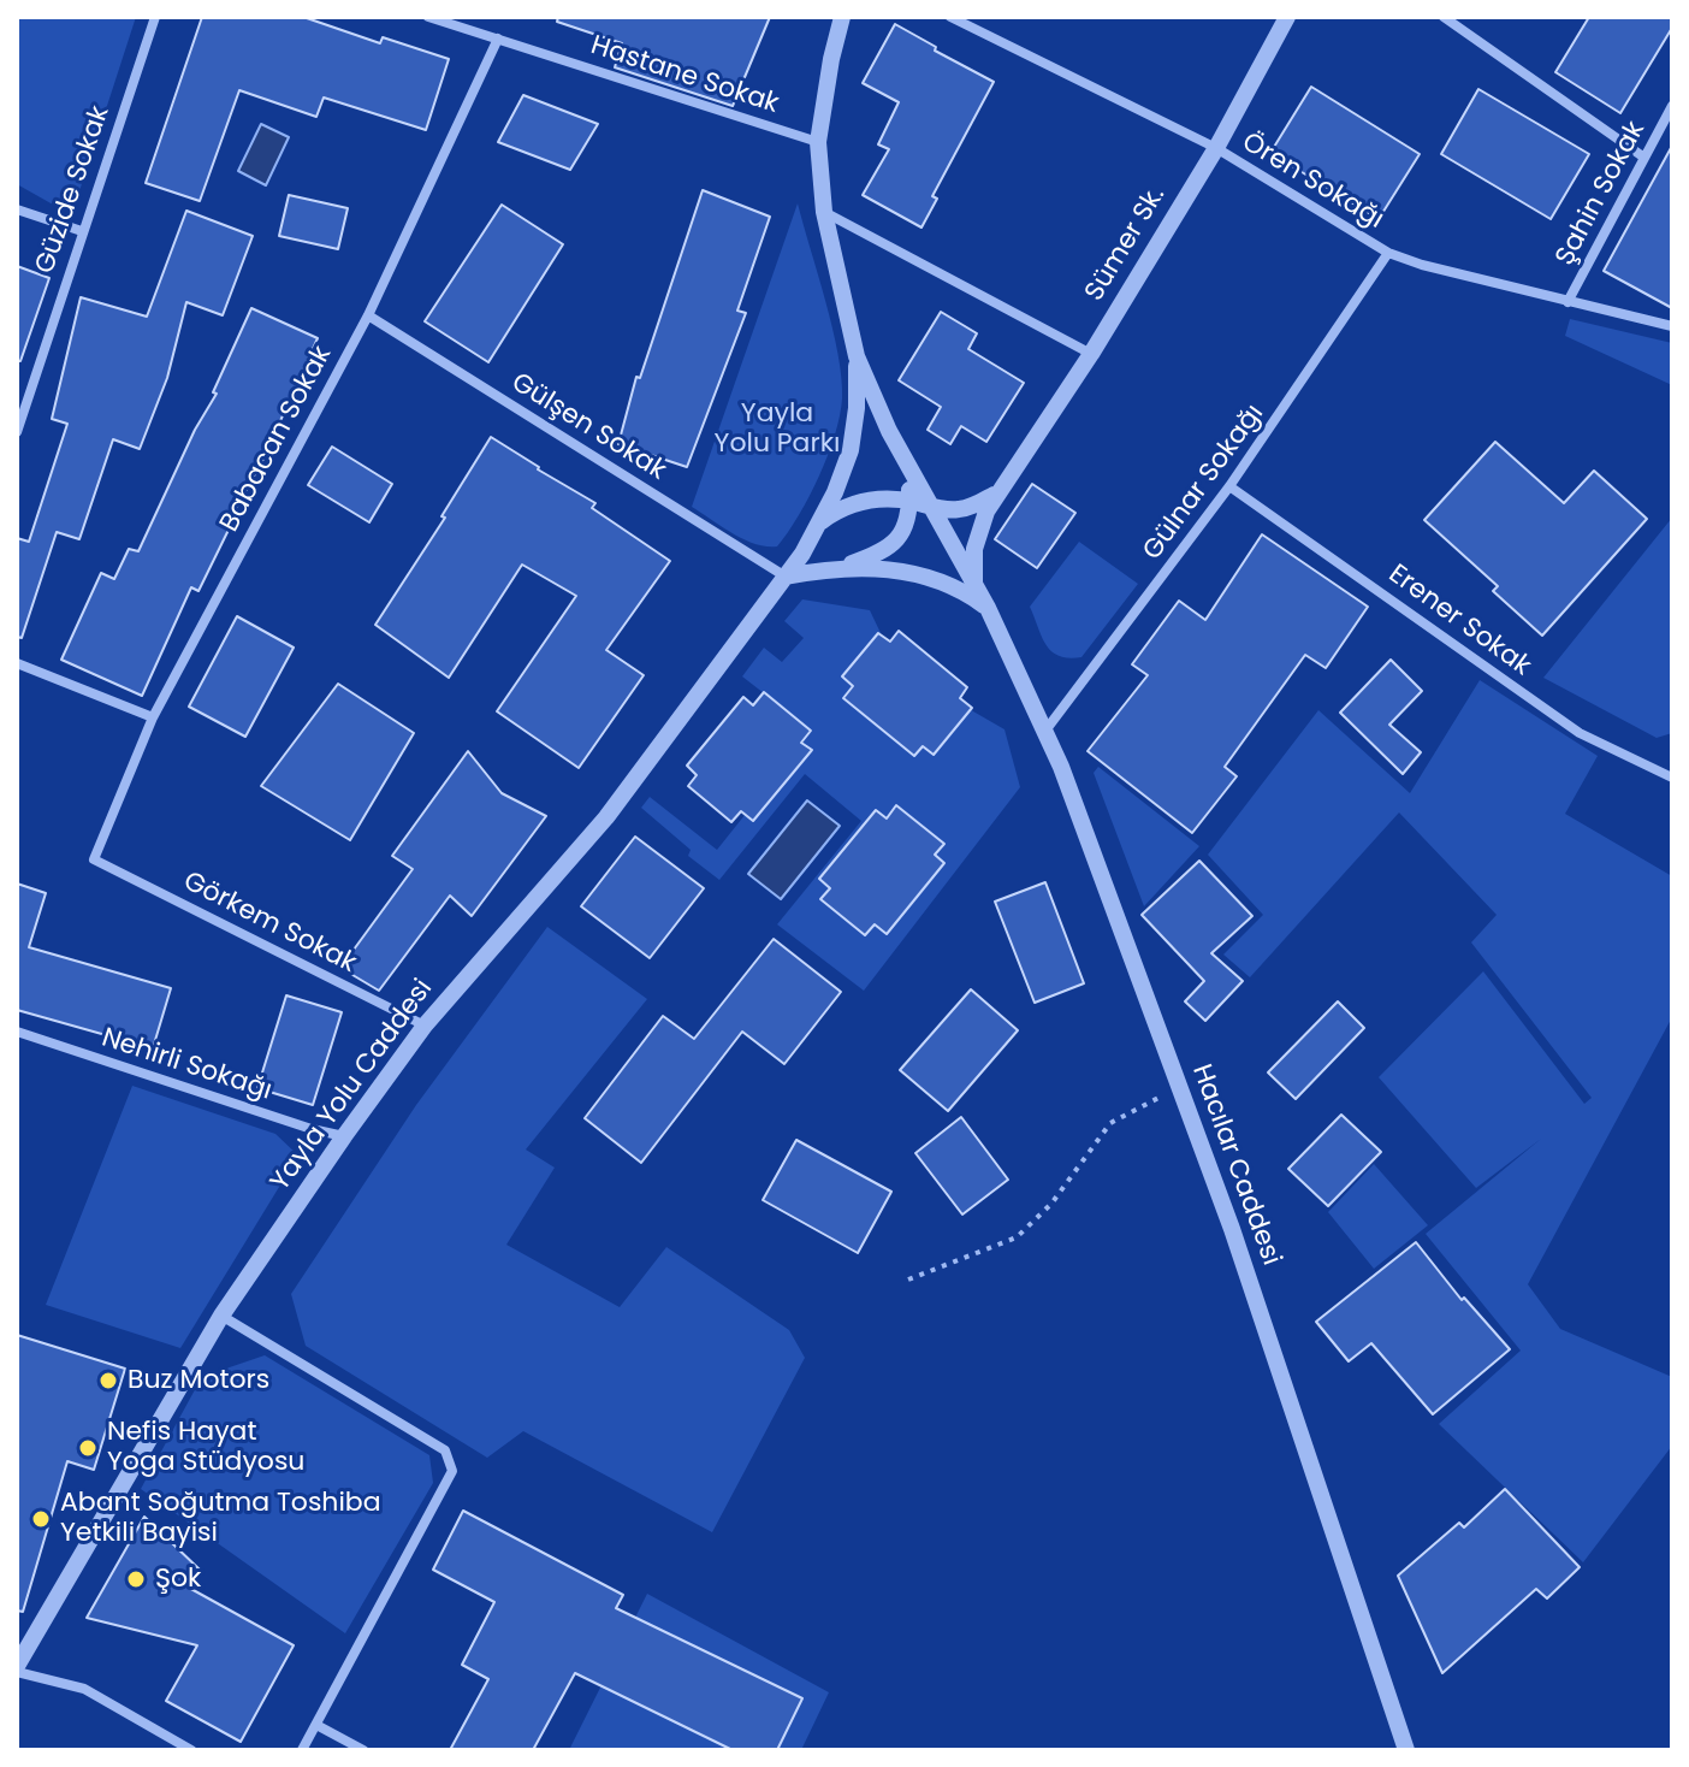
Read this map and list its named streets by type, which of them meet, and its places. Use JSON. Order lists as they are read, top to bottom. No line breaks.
{"streets":{"street":["Hastane Sokak","Ören Sokağı","Güzide Sokak","Şahin Sokak","Sümer Sk.","Gülşen Sokak","Babacan Sokak","Gülnar Sokağı","Erener Sokak","Görkem Sokak","Nehirli Sokağı","Yayla Yolu Caddesi","Hacılar Caddesi"]},"crossings":[["Hastane Sokak","Babacan Sokak"],["Ören Sokağı","Şahin Sokak"],["Ören Sokağı","Sümer Sk."],["Ören Sokağı","Gülnar Sokağı"],["Sümer Sk.","Hacılar Caddesi"],["Gülşen Sokak","Babacan Sokak"],["Gülşen Sokak","Yayla Yolu Caddesi"],["Babacan Sokak","Görkem Sokak"],["Gülnar Sokağı","Erener Sokak"],["Gülnar Sokağı","Hacılar Caddesi"],["Görkem Sokak","Yayla Yolu Caddesi"],["Nehirli Sokağı","Yayla Yolu Caddesi"],["Yayla Yolu Caddesi","Hacılar Caddesi"]],"parks":["Yayla Yolu Parkı"],"places":["Buz Motors","Nefis Hayat Yoga Stüdyosu","Abant Soğutma Toshiba Yetkili Bayisi","Şok"]}
